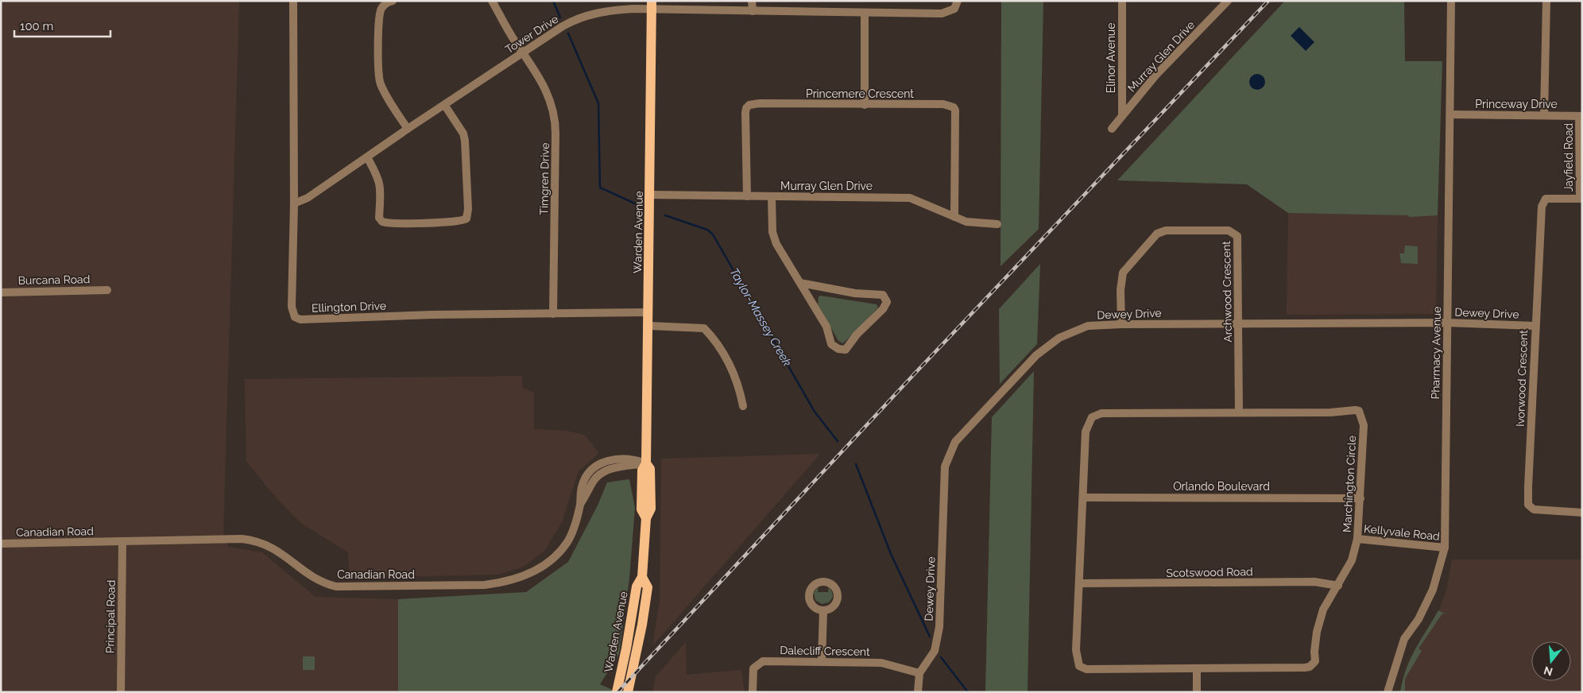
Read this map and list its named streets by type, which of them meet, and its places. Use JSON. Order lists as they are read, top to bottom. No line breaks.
{"streets":{"main road":["Warden Avenue"],"street":["Tower Drive","Murray Glen Drive","Elinor Avenue","Princemere Crescent","Princeway Drive","Jayfield Road","Timgren Drive","Burcana Road","Archwood Crescent","Ellington Drive","Dewey Drive","Pharmacy Avenue","Ivorwood Crescent","Marchington Circle","Orlando Boulevard","Canadian Road","Kellyvale Road","Scotswood Road","Principal Road","Dalecliff Crescent"]},"crossings":[["Tower Drive","Timgren Drive"],["Tower Drive","Warden Avenue"],["Tower Drive","Ellington Drive"],["Murray Glen Drive","Elinor Avenue"],["Murray Glen Drive","Princemere Crescent"],["Murray Glen Drive","Warden Avenue"],["Princeway Drive","Jayfield Road"],["Princeway Drive","Pharmacy Avenue"],["Jayfield Road","Ivorwood Crescent"],["Timgren Drive","Ellington Drive"],["Warden Avenue","Ellington Drive"],["Warden Avenue","Canadian Road"],["Archwood Crescent","Dewey Drive"],["Archwood Crescent","Marchington Circle"],["Dewey Drive","Pharmacy Avenue"],["Dewey Drive","Ivorwood Crescent"],["Dewey Drive","Dalecliff Crescent"],["Pharmacy Avenue","Kellyvale Road"],["Marchington Circle","Orlando Boulevard"],["Marchington Circle","Kellyvale Road"],["Marchington Circle","Scotswood Road"],["Canadian Road","Principal Road"]],"water":["Taylor-Massey Creek"],"scale_bar":"100 m","north":"bottom"}
